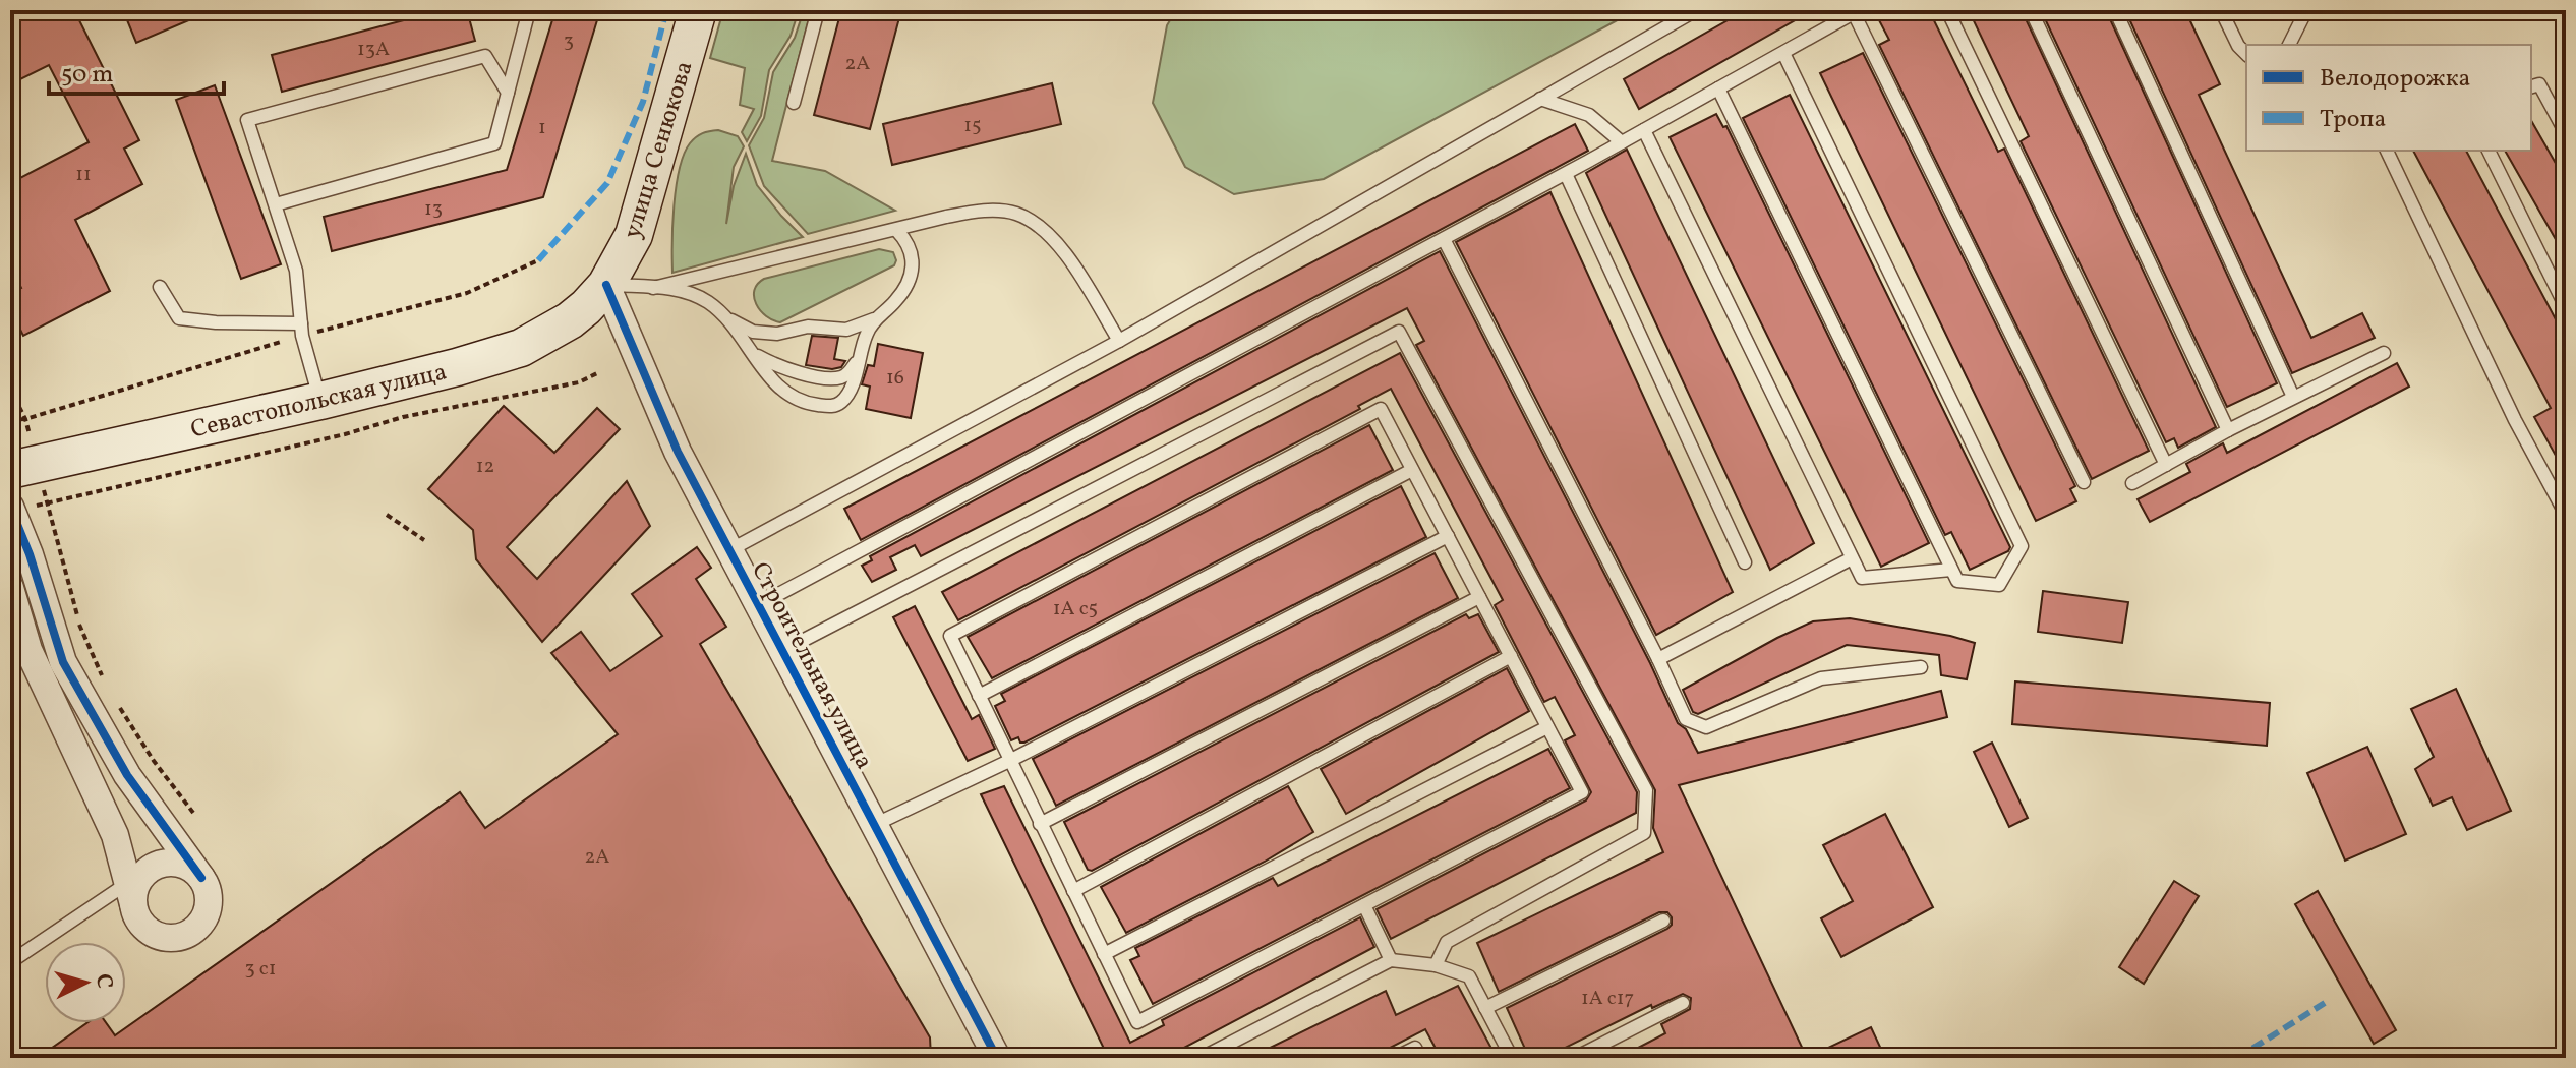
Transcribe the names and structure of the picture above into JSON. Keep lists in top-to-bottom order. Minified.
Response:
{"streets":{"main road":["улица Сенюкова","Севастопольская улица"],"street":["Строительная улица"]},"crossings":[["улица Сенюкова","Севастопольская улица"],["улица Сенюкова","Строительная улица"],["Севастопольская улица","Строительная улица"]],"house_numbers":["3","13А","2А","15","1","11","13","16","12","1А с5","2А","3 с1","1А с17"],"legend":["Велодорожка","Тропа"],"scale_bar":"50 m","north":"right"}
